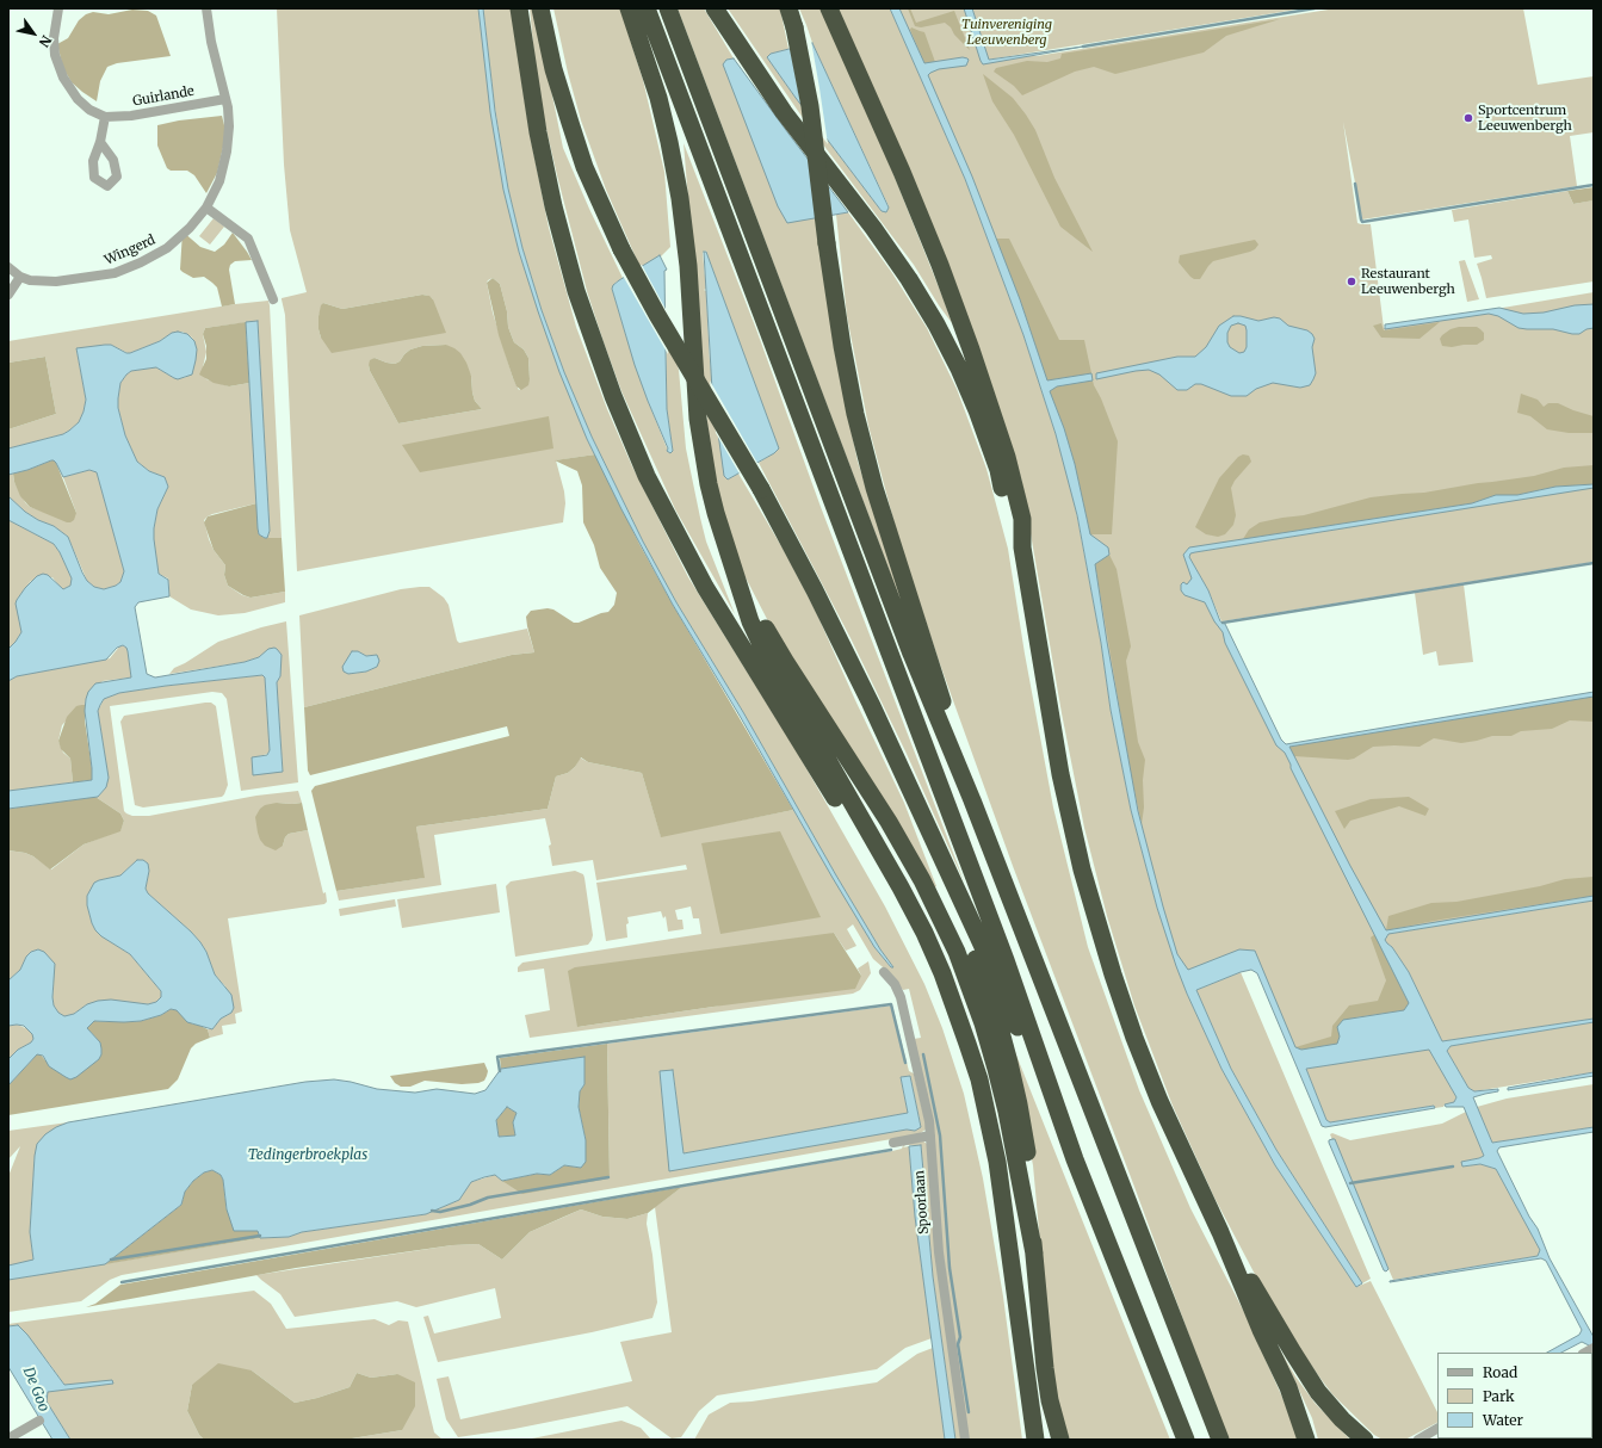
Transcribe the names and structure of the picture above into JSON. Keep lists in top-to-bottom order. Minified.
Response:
{"streets":{"street":["Guirlande","Wingerd","Spoorlaan"]},"crossings":[["Guirlande","Wingerd"]],"water":["Tedingerbroekplas","De Goo"],"parks":["Tuinvereniging Leeuwenberg"],"places":["Sportcentrum Leeuwenbergh","Restaurant Leeuwenbergh"],"legend":["Road","Park","Water"],"north":"bottom right"}
